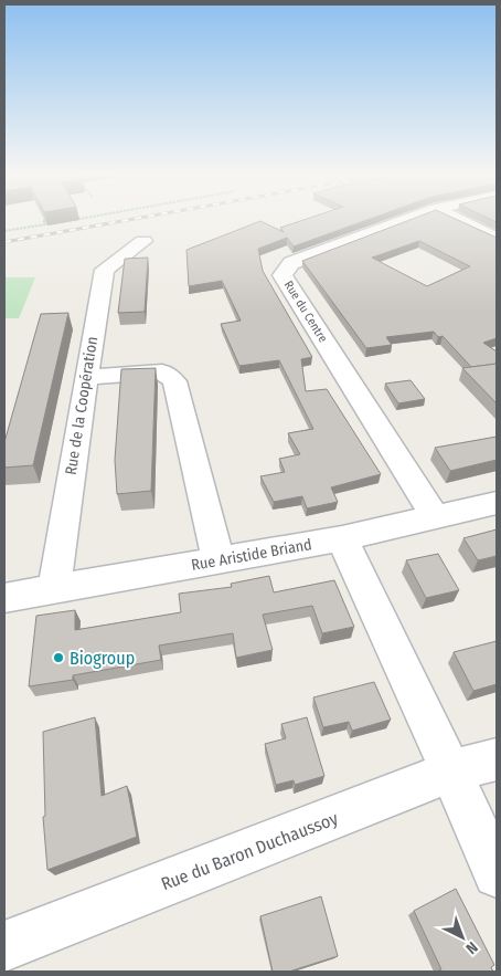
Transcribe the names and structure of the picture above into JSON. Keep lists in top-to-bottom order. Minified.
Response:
{"streets":{"street":["Rue du Centre","Rue de la Coopération","Rue Aristide Briand","Rue du Baron Duchaussoy"]},"crossings":[["Rue du Centre","Rue Aristide Briand"],["Rue de la Coopération","Rue Aristide Briand"]],"places":["Biogroup"],"north":"bottom right"}
